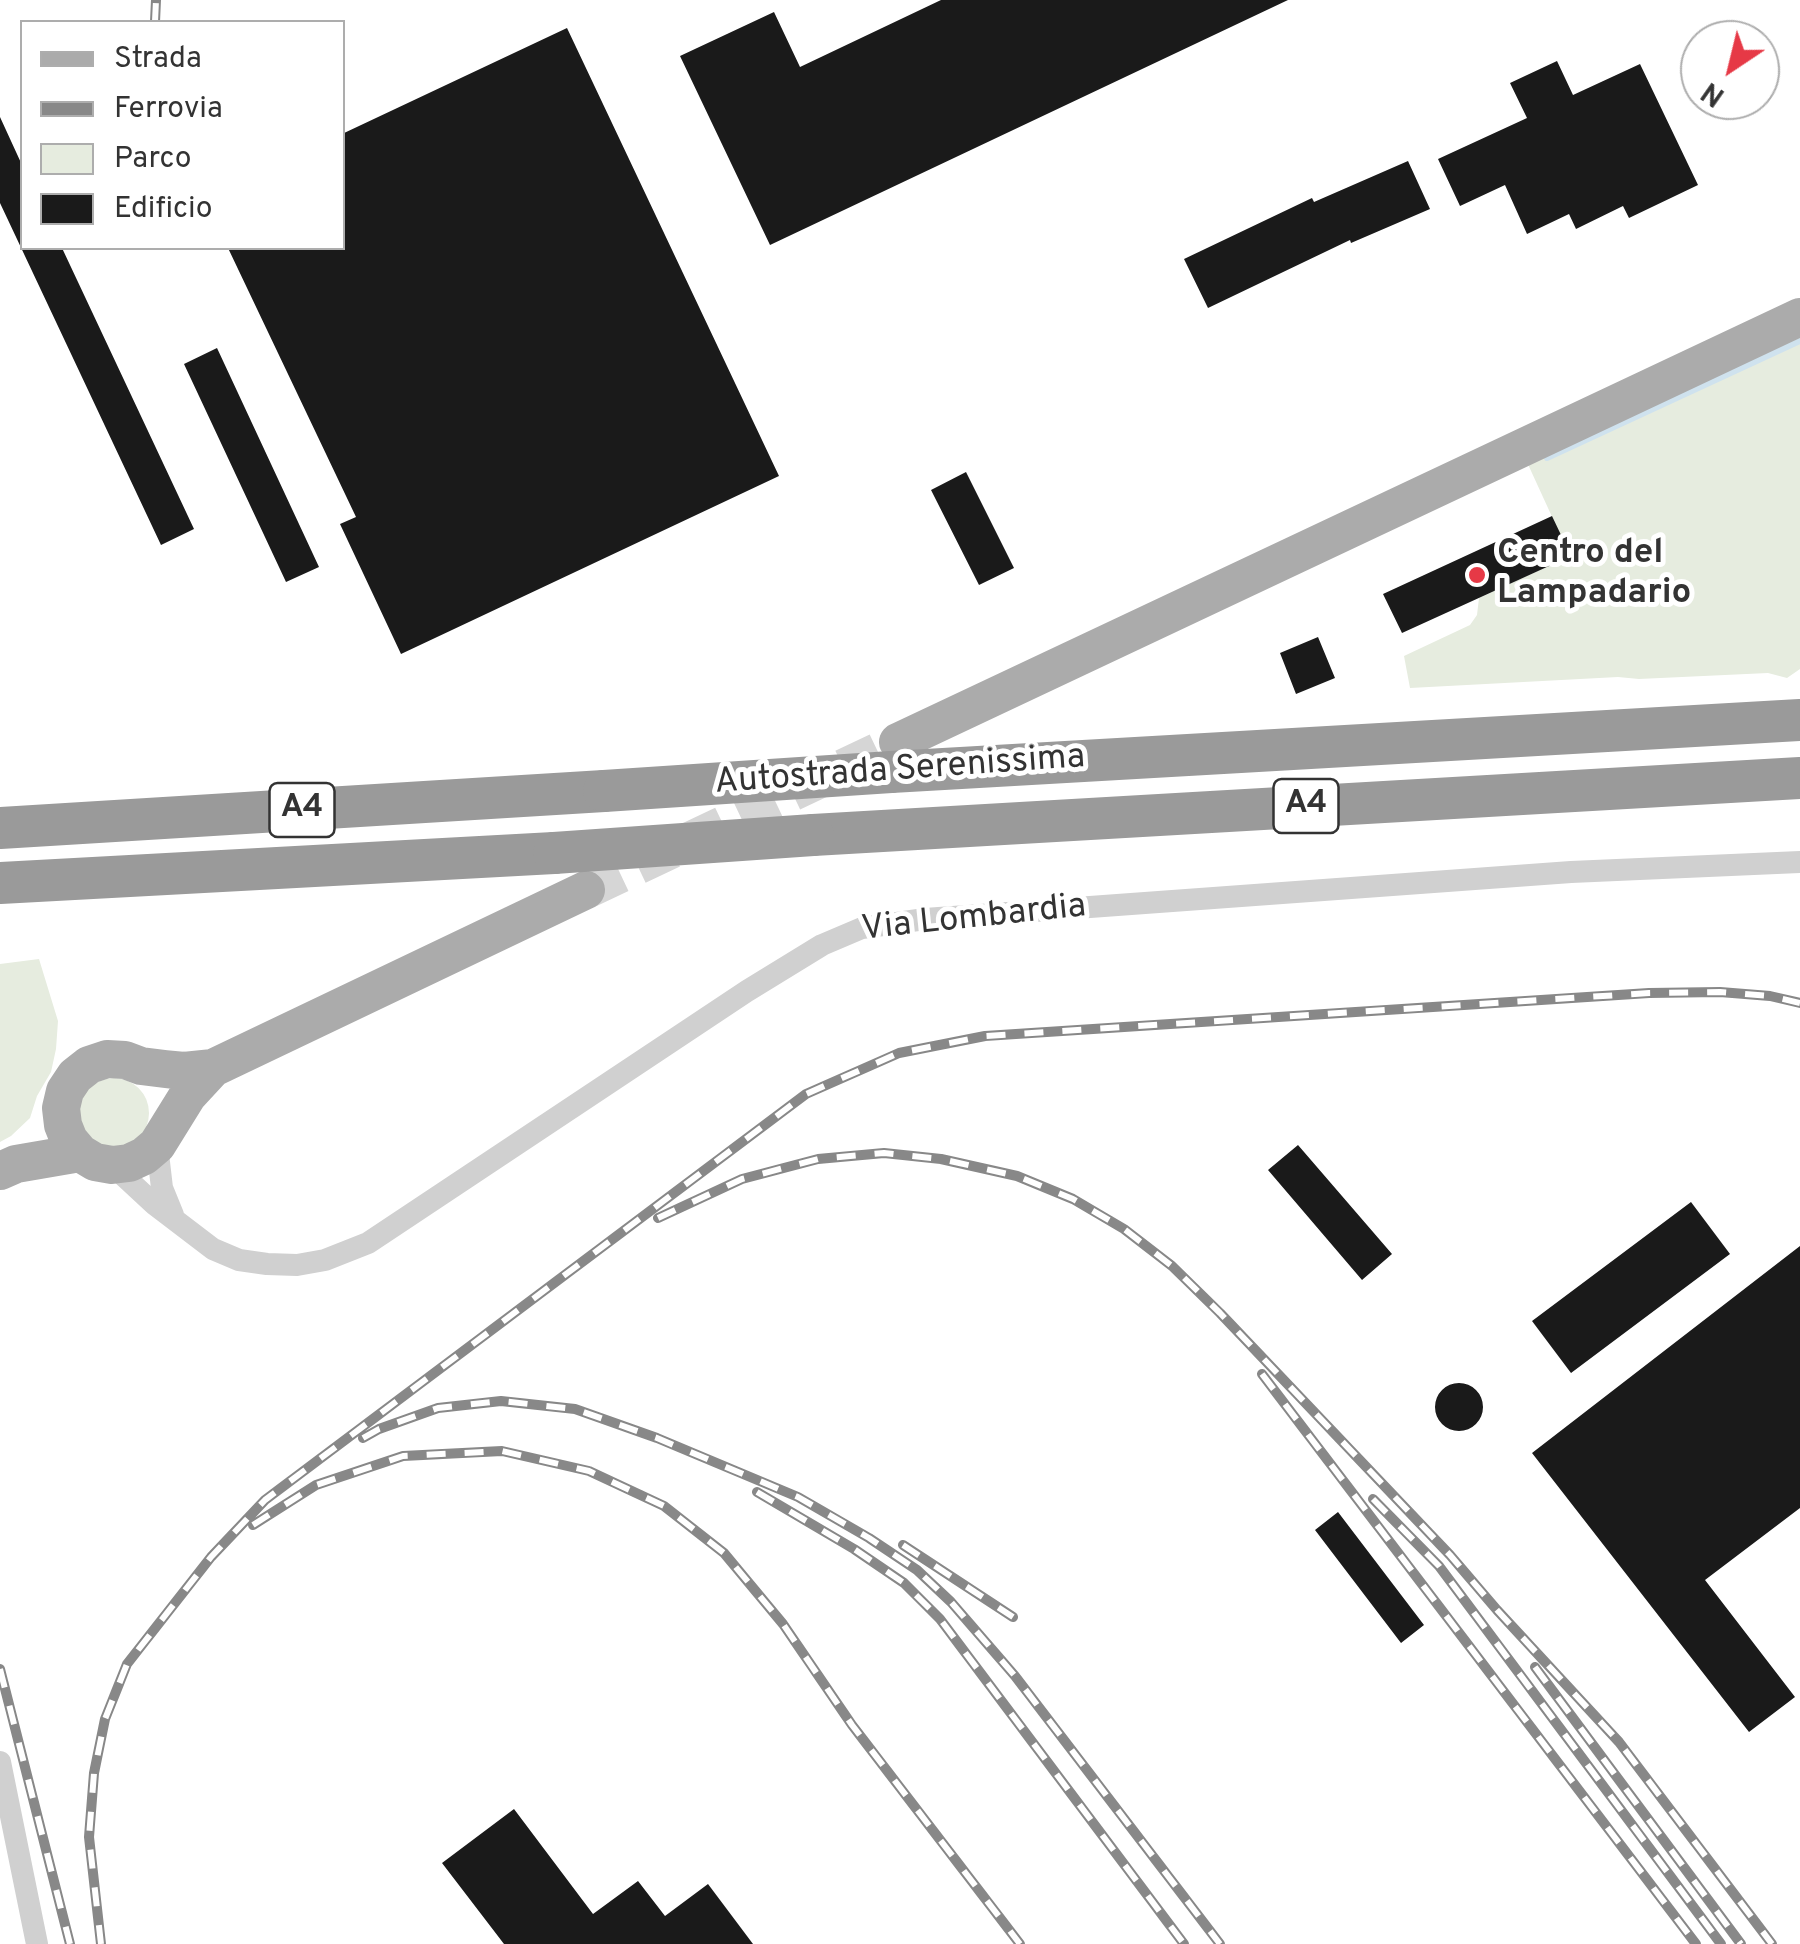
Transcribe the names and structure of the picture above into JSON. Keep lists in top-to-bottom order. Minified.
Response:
{"streets":{"highway":["Autostrada Serenissima","A4"],"street":["Via Lombardia"]},"places":["Centro del Lampadario"],"legend":["Strada","Ferrovia","Parco","Edificio"],"north":"bottom left"}
